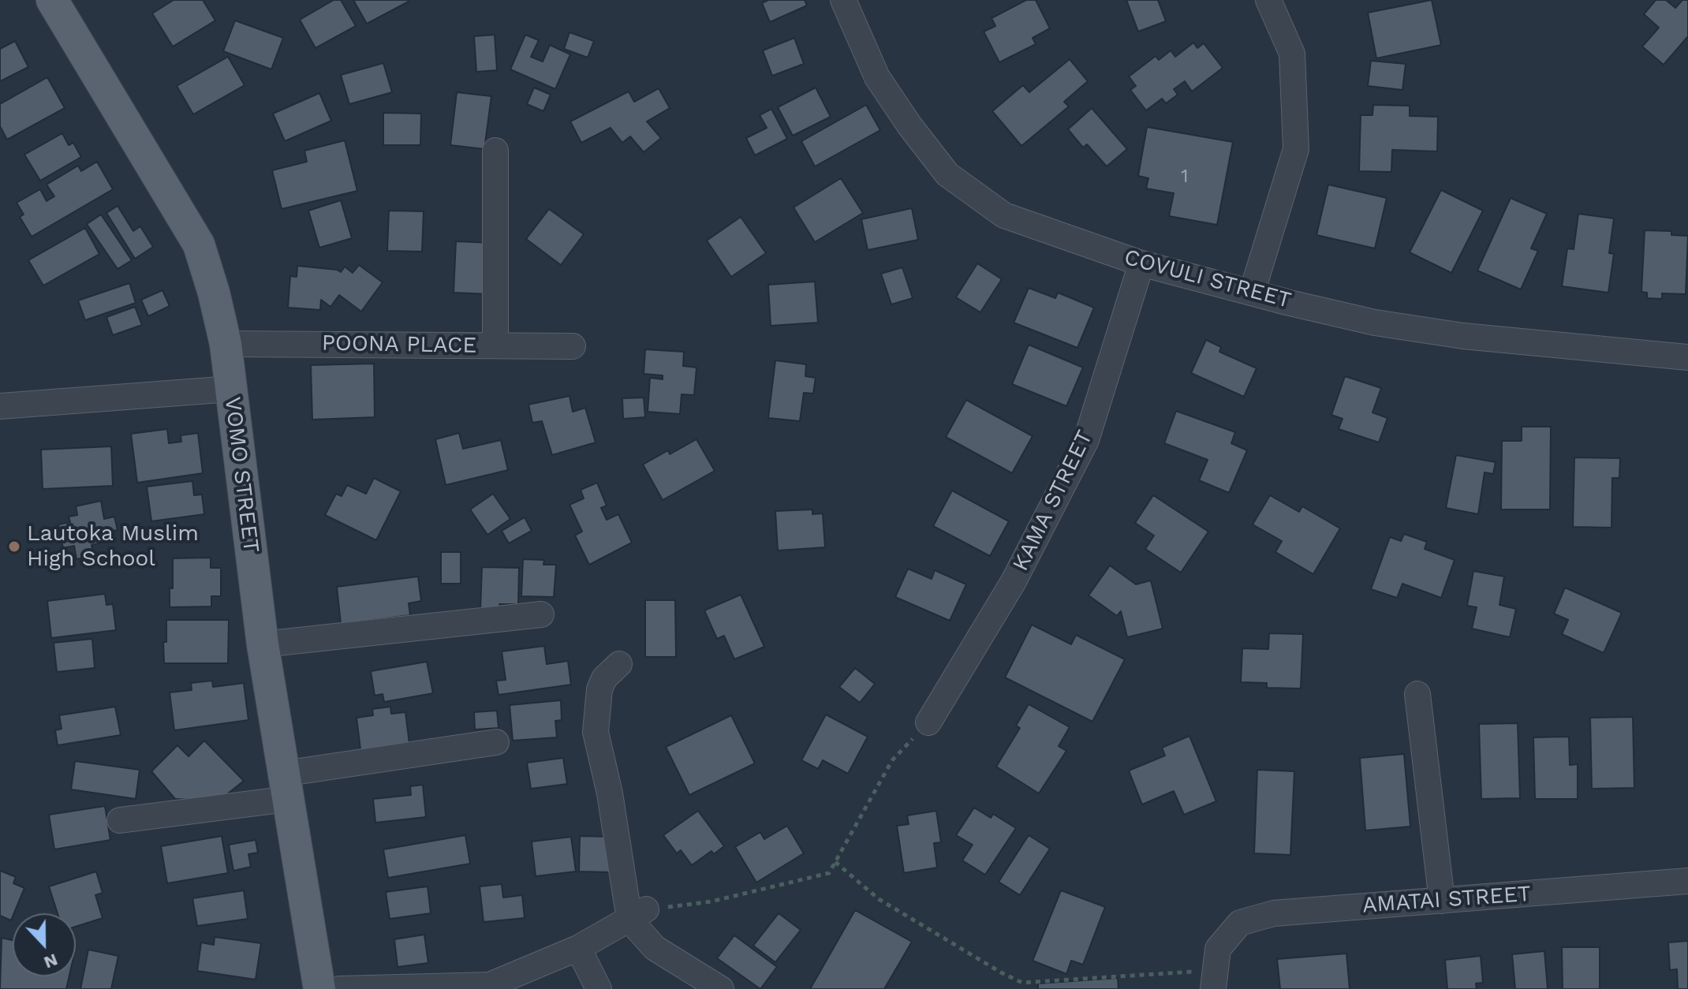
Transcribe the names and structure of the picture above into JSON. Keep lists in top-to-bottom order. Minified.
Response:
{"streets":{"main road":["VOMO STREET"],"street":["COVULI STREET","POONA PLACE","KAMA STREET","AMATAI STREET"]},"crossings":[["COVULI STREET","KAMA STREET"],["POONA PLACE","VOMO STREET"]],"places":["Lautoka Muslim High School"],"house_numbers":["1"],"north":"bottom"}
